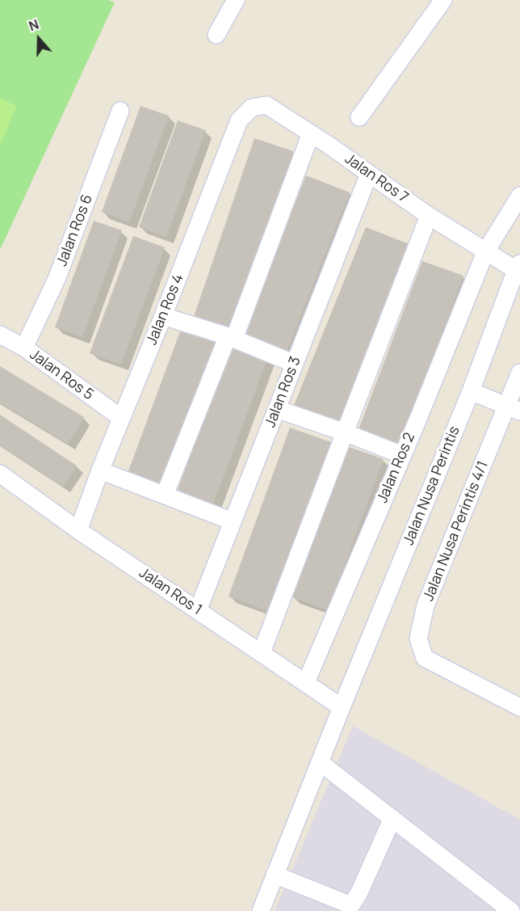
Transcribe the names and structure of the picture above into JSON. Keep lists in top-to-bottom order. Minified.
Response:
{"streets":{"street":["Jalan Ros 7","Jalan Ros 6","Jalan Ros 4","Jalan Ros 5","Jalan Ros 3","Jalan Ros 2","Jalan Nusa Perintis","Jalan Nusa Perintis 4/1","Jalan Ros 1"]},"crossings":[["Jalan Ros 7","Jalan Ros 4"],["Jalan Ros 7","Jalan Ros 3"],["Jalan Ros 7","Jalan Ros 2"],["Jalan Ros 7","Jalan Nusa Perintis"],["Jalan Ros 6","Jalan Ros 5"],["Jalan Ros 4","Jalan Ros 5"],["Jalan Ros 4","Jalan Ros 1"],["Jalan Ros 3","Jalan Ros 1"],["Jalan Ros 2","Jalan Ros 1"],["Jalan Nusa Perintis","Jalan Ros 1"]],"north":"top"}
